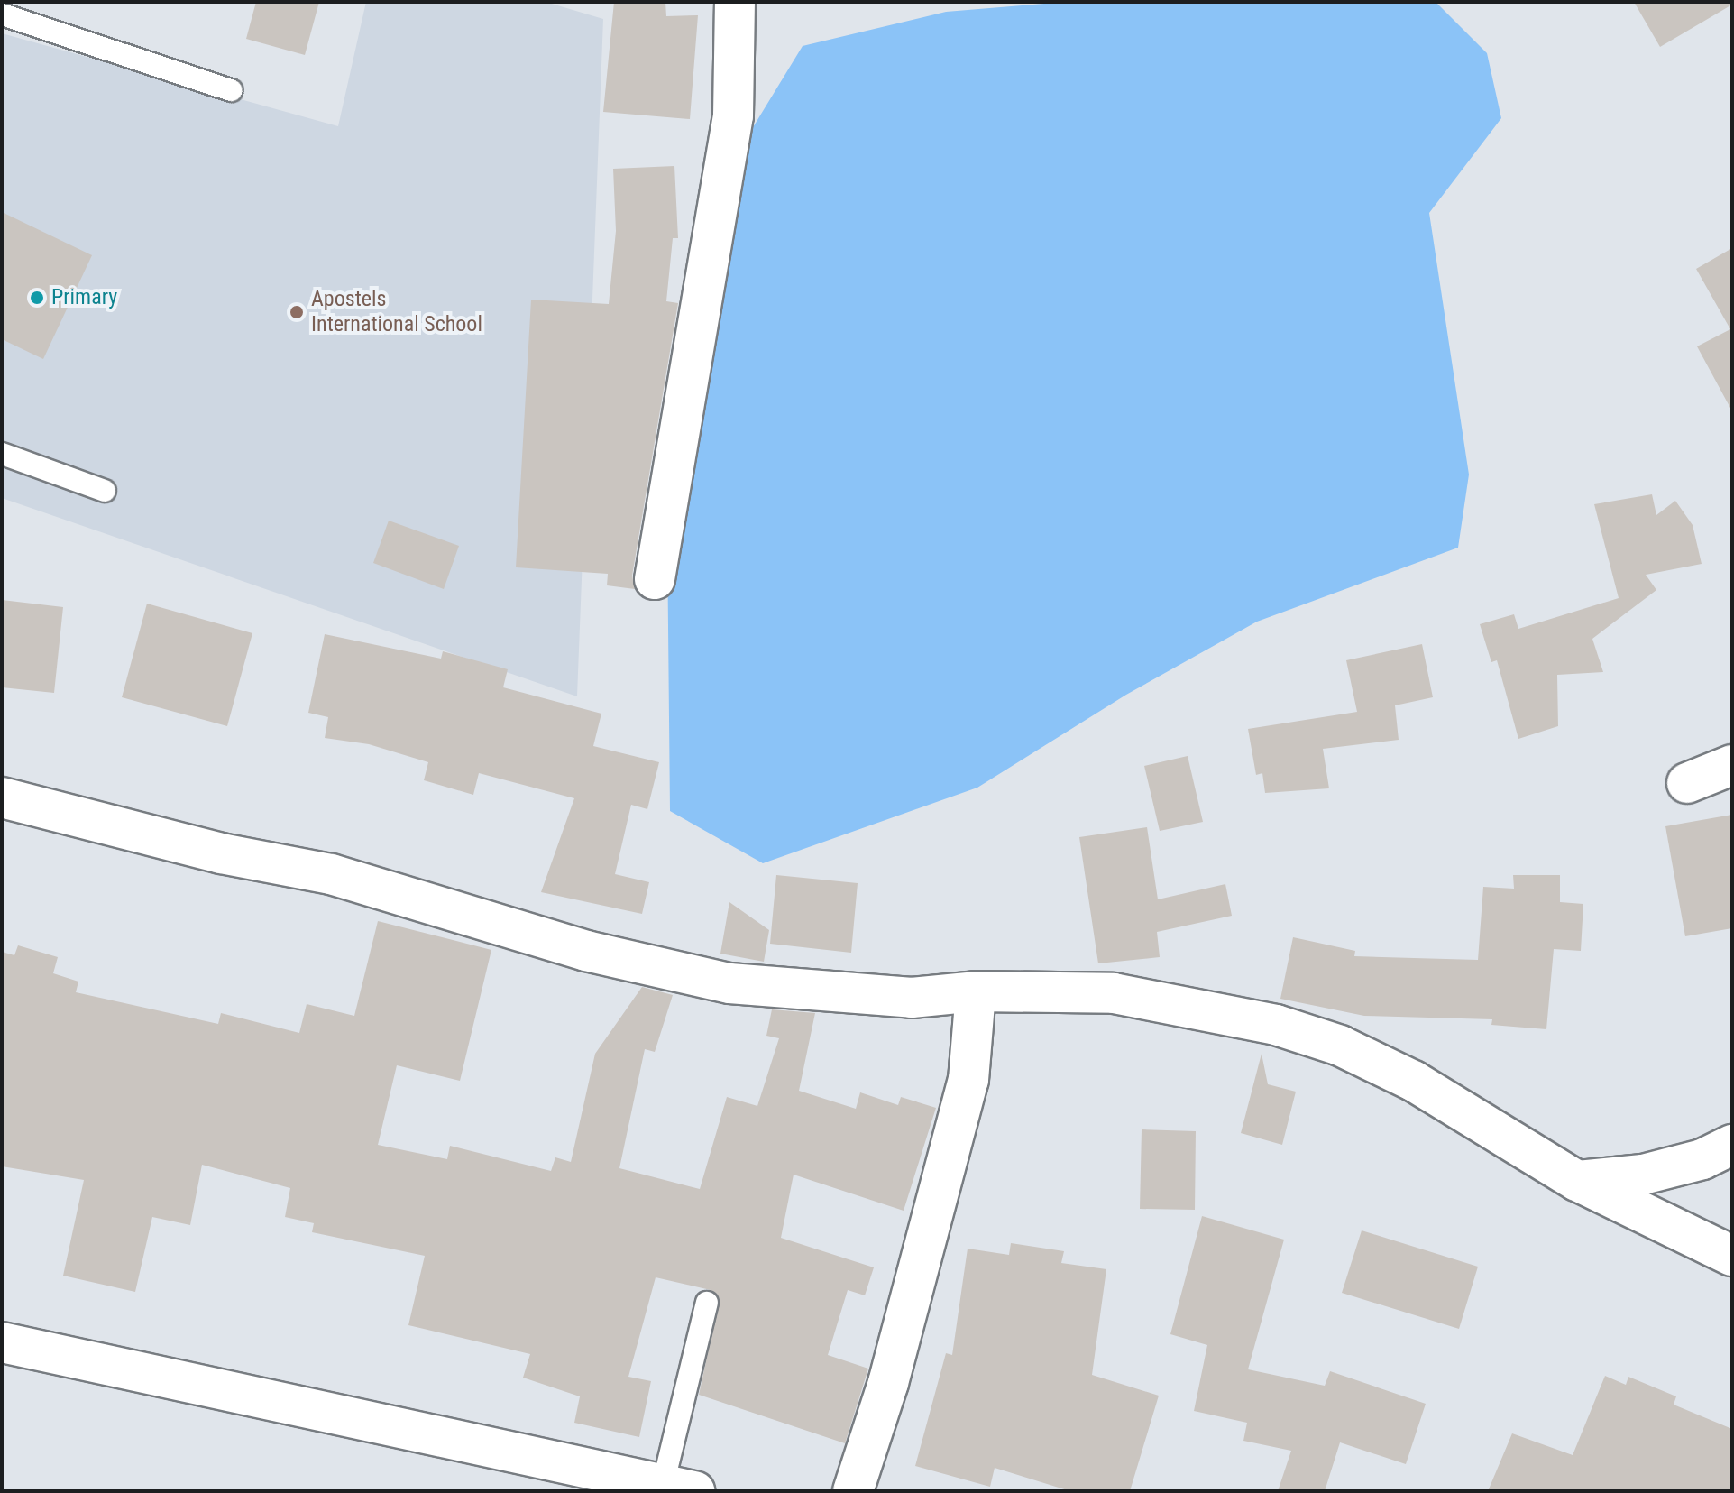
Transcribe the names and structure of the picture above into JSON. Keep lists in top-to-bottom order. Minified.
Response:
{"places":["Primary","Apostels International School"]}
